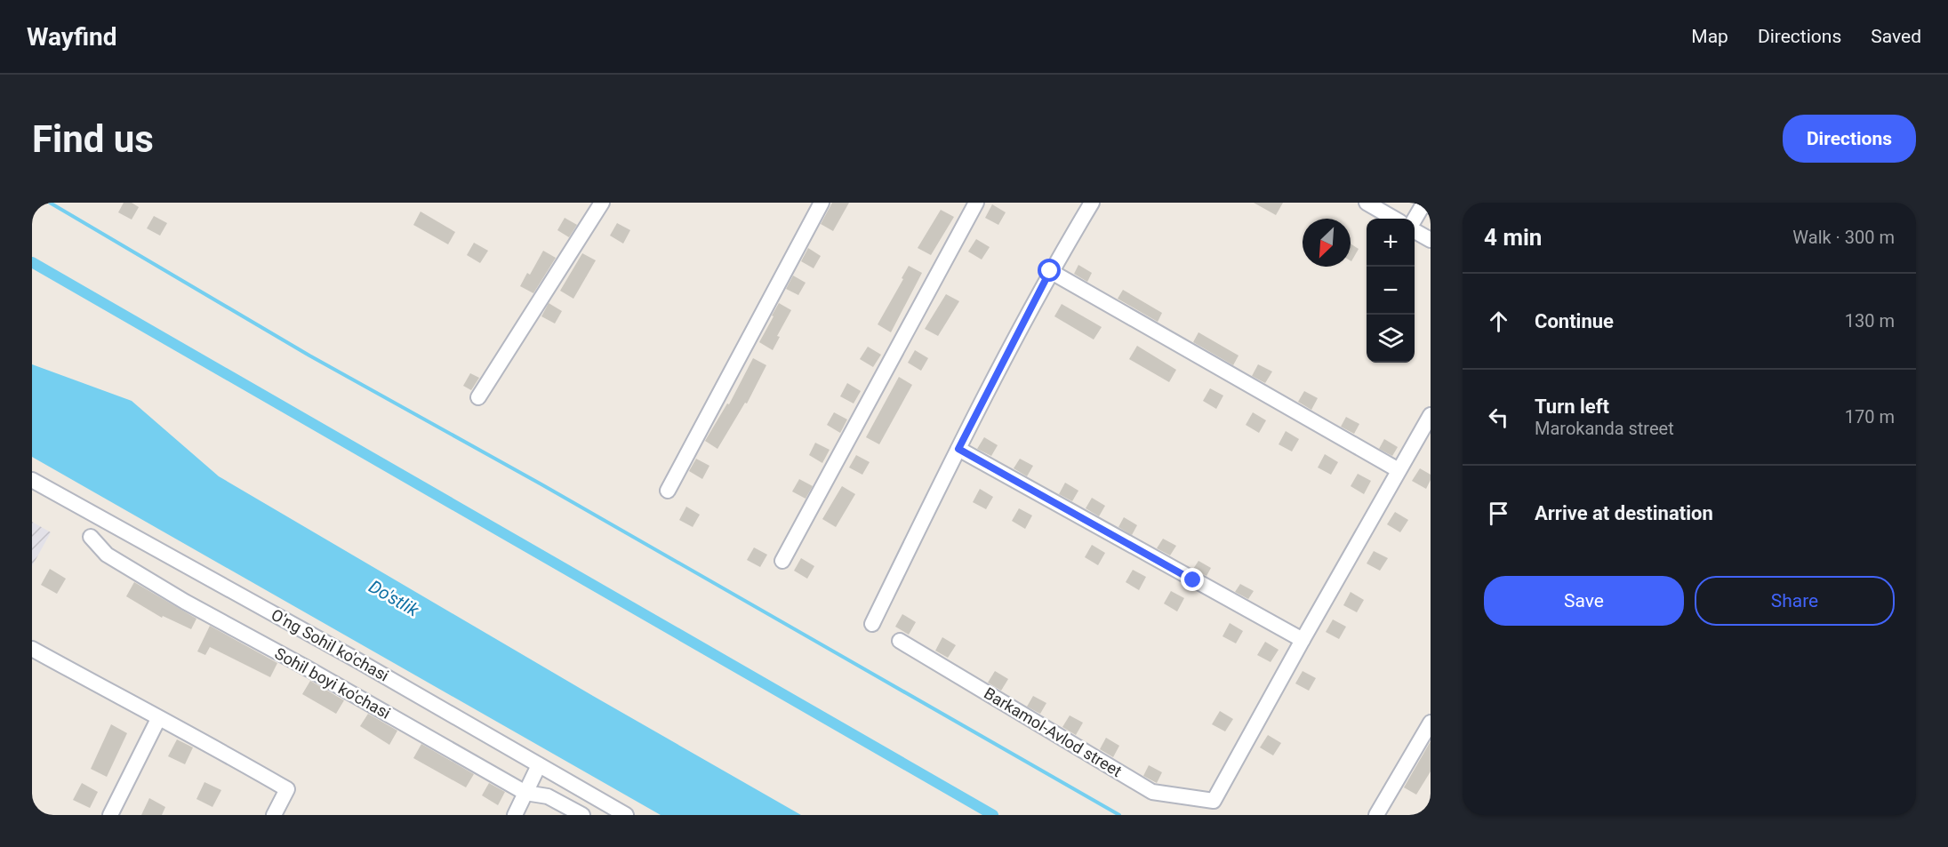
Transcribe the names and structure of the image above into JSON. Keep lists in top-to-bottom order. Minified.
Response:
{"streets":{"street":["O'ng Sohil ko'chasi","Sohil boyi ko'chasi","Barkamol-Avlod street"]},"water":["Do'stlik"],"north":"bottom left","page":{"header":"Wayfind","nav":["Map","Directions","Saved"],"buttons":["Directions",["Save","Share"]],"title":"Find us","heading":["4 min","Walk · 300 m"],"map_buttons":["+","−"],"list":[["Continue","130 m"],["Turn left","Marokanda street","170 m"],"Arrive at destination"]}}
